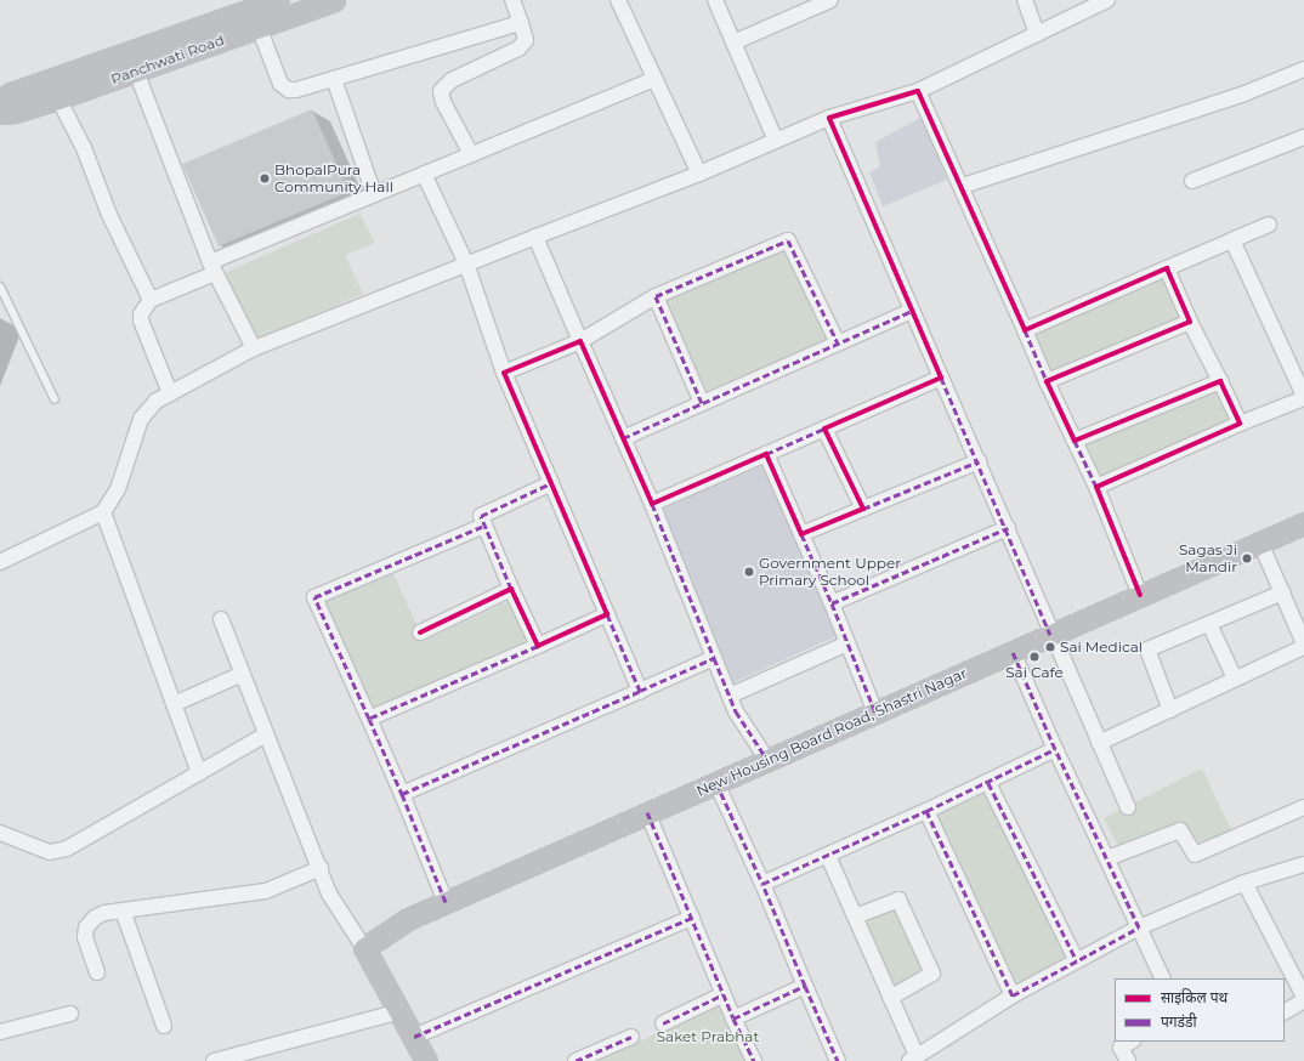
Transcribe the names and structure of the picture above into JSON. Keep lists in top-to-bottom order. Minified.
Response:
{"streets":{"street":["Panchwati Road","New Housing Board Road, Shastri Nagar"]},"parks":["Saket Prabhat"],"places":["BhopalPura Community Hall","Sagas Ji Mandir","Government Upper Primary School","Sai Medical","Sai Cafe"],"legend":["साइकिल पथ","पगडंडी"]}
